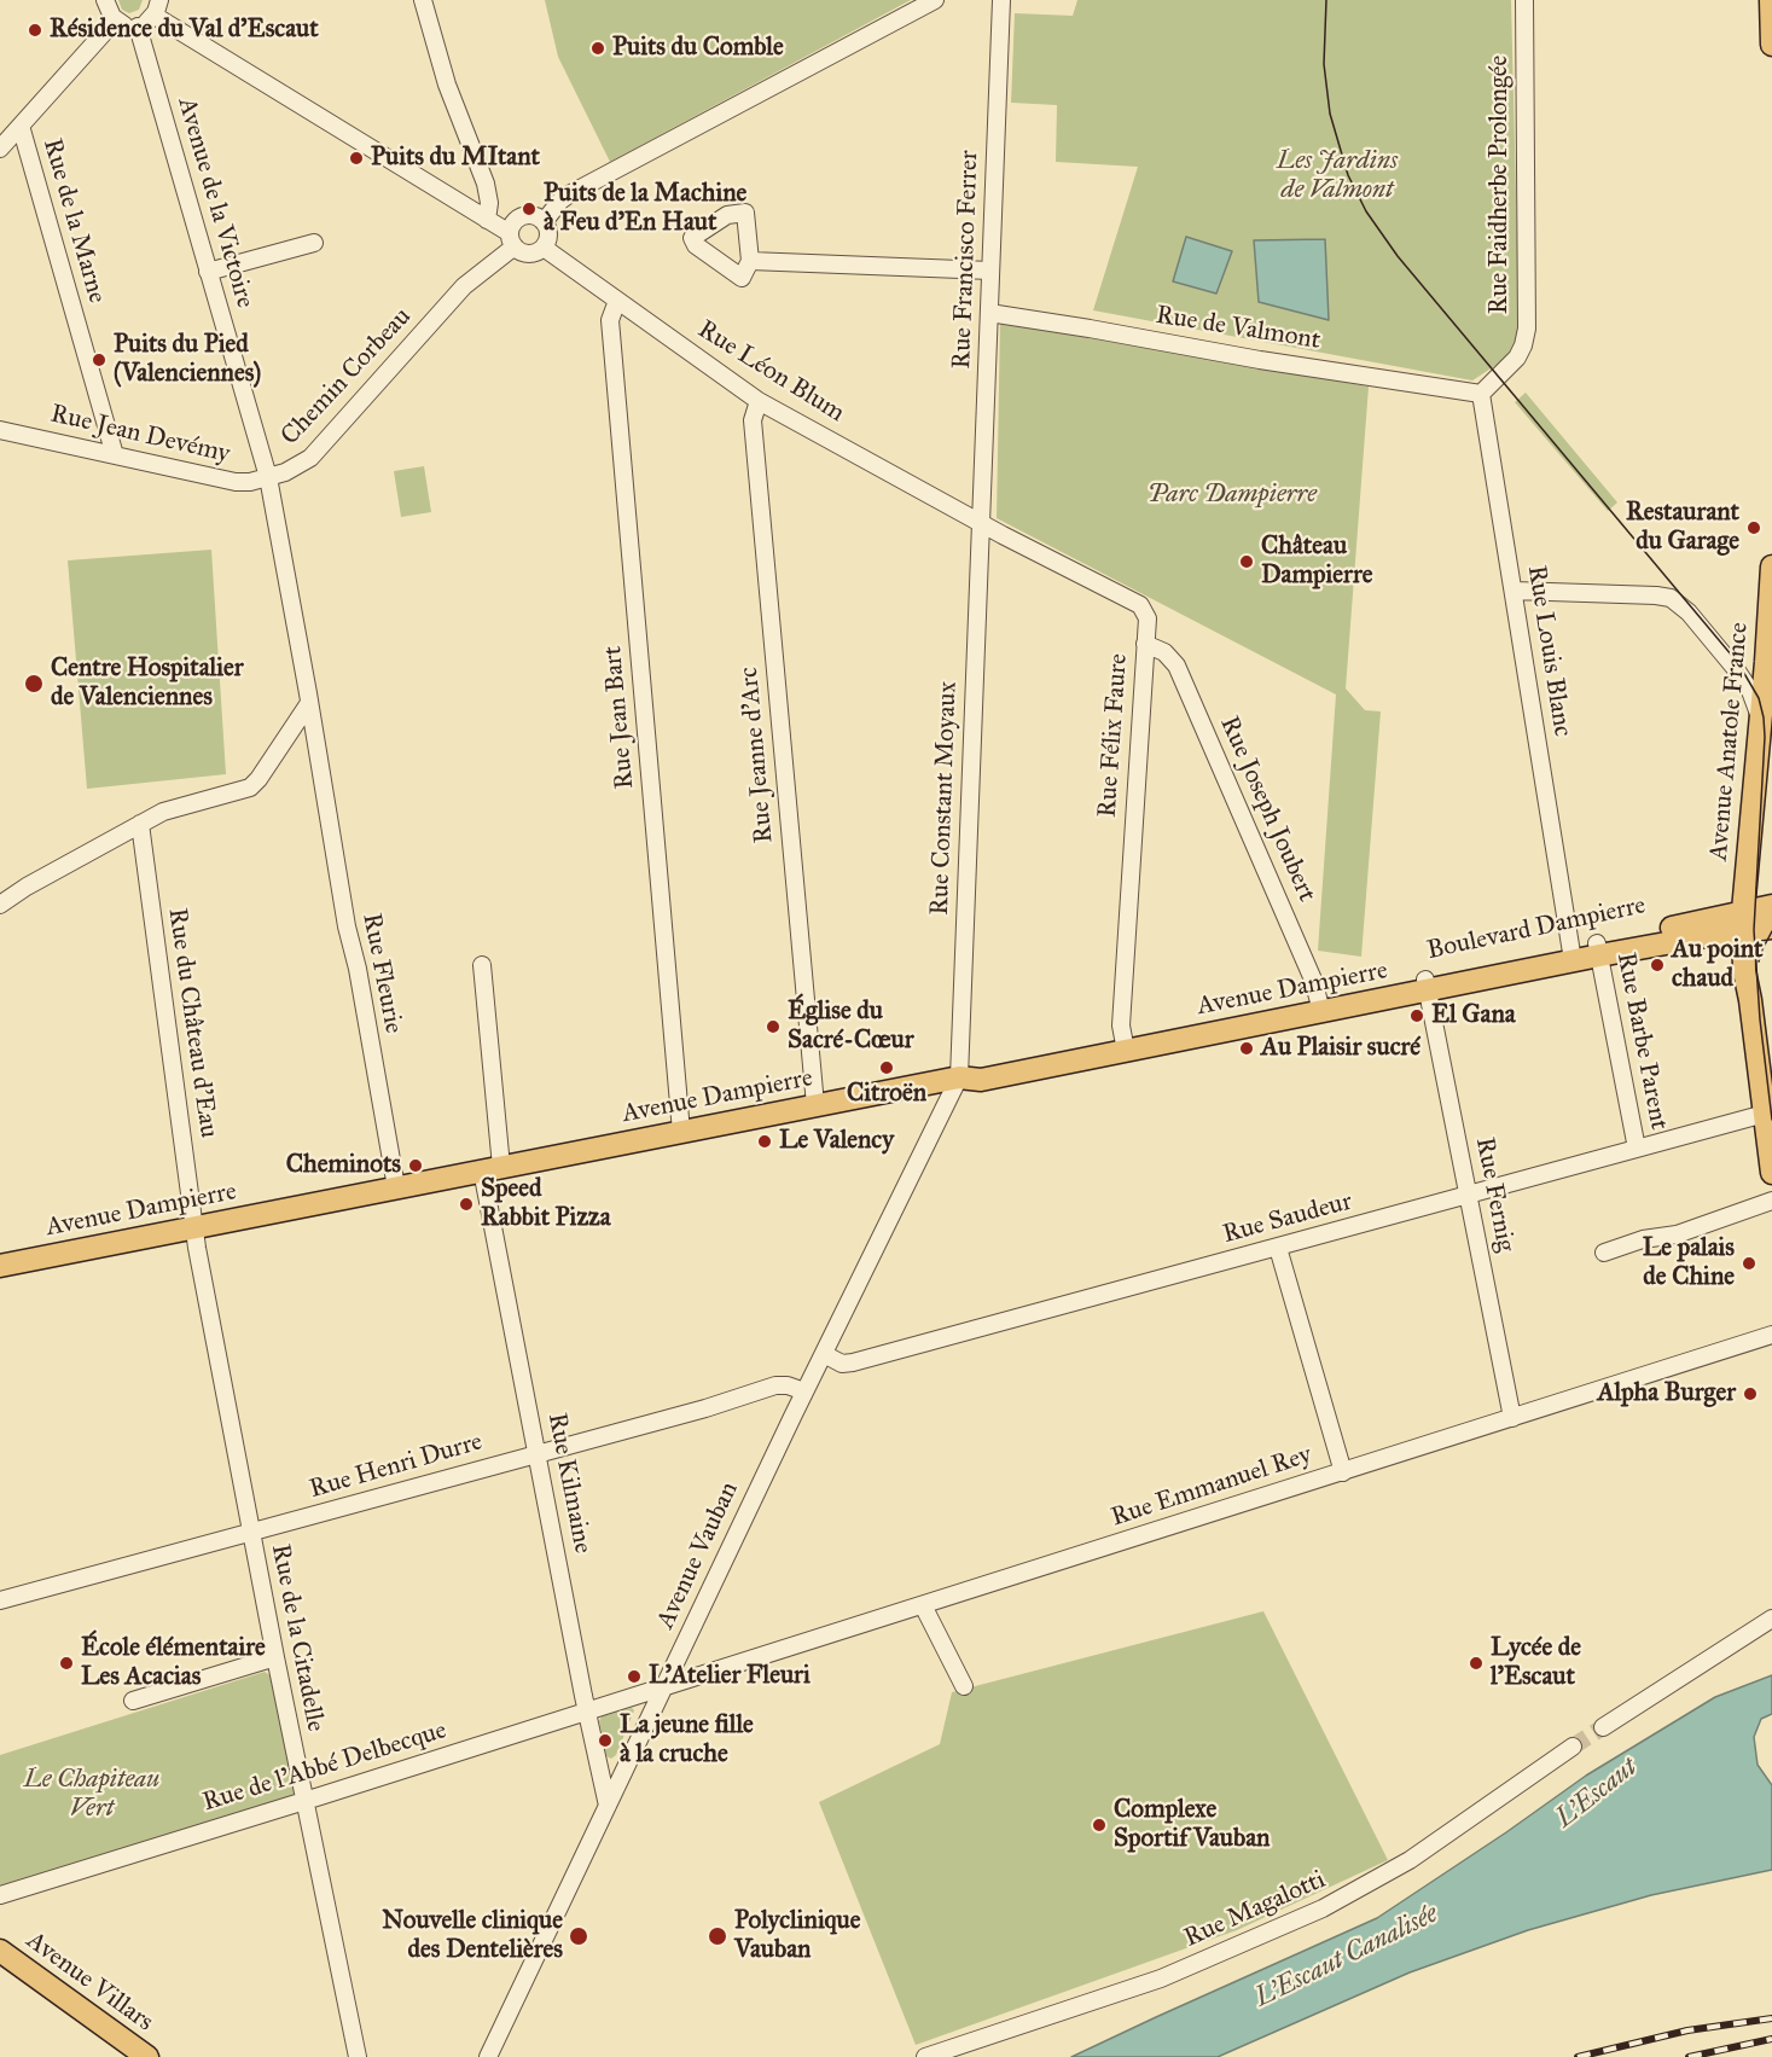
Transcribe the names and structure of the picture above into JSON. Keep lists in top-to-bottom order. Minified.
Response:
{"streets":{"main road":["Avenue Anatole France","Boulevard Dampierre","Avenue Dampierre","Avenue Villars"],"street":["Rue Faidherbe Prolongée","Avenue de la Victoire","Rue de la Marne","Rue Francisco Ferrer","Rue de Valmont","Rue Léon Blum","Chemin Corbeau","Rue Jean Devémy","Rue Louis Blanc","Rue Jean Bart","Rue Félix Faure","Rue Jeanne d'Arc","Rue Constant Moyaux","Rue Joseph Joubert","Rue Fleurie","Rue du Château d'Eau","Rue Barbe Parent","Rue Fernig","Rue Saudeur","Rue Henri Durre","Rue Kilmaine","Rue Emmanuel Rey","Avenue Vauban","Rue de la Citadelle","Rue de l'Abbé Delbecque","Rue Magalotti"]},"crossings":[["Rue Faidherbe Prolongée","Rue de Valmont"],["Rue Faidherbe Prolongée","Rue Louis Blanc"],["Avenue de la Victoire","Chemin Corbeau"],["Avenue de la Victoire","Rue Jean Devémy"],["Rue de la Marne","Rue Jean Devémy"],["Rue Francisco Ferrer","Rue de Valmont"],["Rue Francisco Ferrer","Rue Léon Blum"],["Rue Francisco Ferrer","Rue Félix Faure"],["Rue Francisco Ferrer","Rue Constant Moyaux"],["Rue de Valmont","Rue Louis Blanc"],["Rue Léon Blum","Chemin Corbeau"],["Rue Léon Blum","Rue Jean Bart"],["Rue Léon Blum","Rue Félix Faure"],["Rue Léon Blum","Rue Jeanne d'Arc"],["Rue Léon Blum","Rue Constant Moyaux"],["Chemin Corbeau","Rue Jean Devémy"],["Rue Louis Blanc","Boulevard Dampierre"],["Rue Jean Bart","Avenue Dampierre"],["Rue Félix Faure","Rue Constant Moyaux"],["Rue Félix Faure","Rue Joseph Joubert"],["Rue Félix Faure","Boulevard Dampierre"],["Avenue Anatole France","Rue Saudeur"],["Rue Jeanne d'Arc","Avenue Dampierre"],["Rue Constant Moyaux","Boulevard Dampierre"],["Rue Constant Moyaux","Avenue Dampierre"],["Rue Constant Moyaux","Avenue Vauban"],["Rue Joseph Joubert","Boulevard Dampierre"],["Boulevard Dampierre","Avenue Dampierre"],["Boulevard Dampierre","Rue Barbe Parent"],["Boulevard Dampierre","Rue Fernig"],["Boulevard Dampierre","Avenue Vauban"],["Rue Fleurie","Avenue Dampierre"],["Avenue Dampierre","Rue du Château d'Eau"],["Avenue Dampierre","Rue Kilmaine"],["Avenue Dampierre","Avenue Vauban"],["Avenue Dampierre","Rue de la Citadelle"],["Rue du Château d'Eau","Rue de la Citadelle"],["Rue Barbe Parent","Rue Saudeur"],["Rue Fernig","Rue Saudeur"],["Rue Fernig","Rue Emmanuel Rey"],["Rue Saudeur","Avenue Vauban"],["Rue Henri Durre","Rue Kilmaine"],["Rue Henri Durre","Avenue Vauban"],["Rue Henri Durre","Rue de la Citadelle"],["Rue Kilmaine","Avenue Vauban"],["Rue Kilmaine","Rue de l'Abbé Delbecque"],["Rue Emmanuel Rey","Avenue Vauban"],["Rue Emmanuel Rey","Rue de l'Abbé Delbecque"],["Avenue Vauban","Rue de l'Abbé Delbecque"],["Rue de la Citadelle","Rue de l'Abbé Delbecque"]],"water":["L'Escaut","L'Escaut Canalisée"],"parks":["Les Jardins de Valmont","Parc Dampierre","Le Chapiteau Vert"],"places":["Résidence du Val d'Escaut","Puits du Comble","Puits du MItant","Puits de la Machine à Feu d'En Haut","Puits du Pied (Valenciennes)","Restaurant du Garage","Château Dampierre","Centre Hospitalier de Valenciennes","Au point chaud","El Gana","Église du Sacré-Cœur","Au Plaisir sucré","Citroën","Le Valency","Cheminots","Speed Rabbit Pizza","Le palais de Chine","Alpha Burger","École élémentaire Les Acacias","Lycée de l'Escaut","L'Atelier Fleuri","La jeune fille à la cruche","Complexe Sportif Vauban","Nouvelle clinique des Dentelières","Polyclinique Vauban"]}
